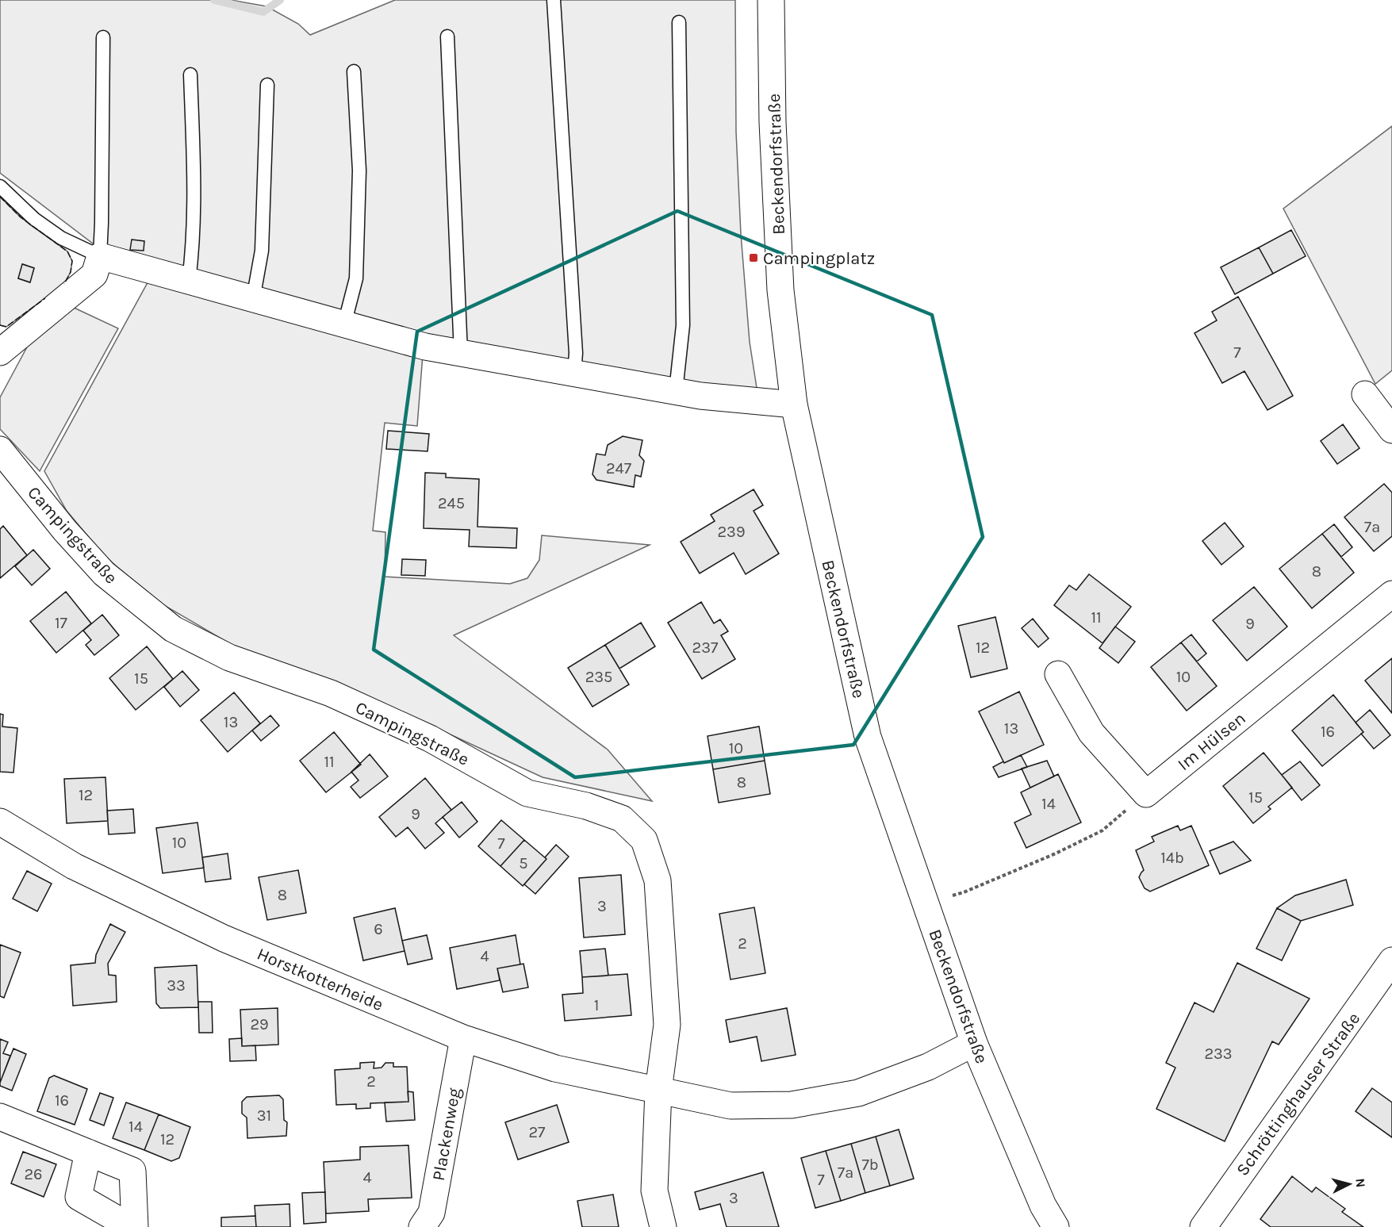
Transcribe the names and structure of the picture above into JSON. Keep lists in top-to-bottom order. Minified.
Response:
{"streets":{"street":["Beckendorfstraße","Campingstraße","Im Hülsen","Horstkotterheide","Schröttinghauser Straße","Plackenweg"]},"crossings":[["Beckendorfstraße","Horstkotterheide"],["Campingstraße","Horstkotterheide"],["Horstkotterheide","Plackenweg"]],"places":{"transit":["Campingplatz"]},"house_numbers":["7","247","245","7a","239","8","11","17","9","237","12","235","10","15","13","13","16","10","11","8","12","15","14","9","10","7","14b","5","8","3","6","2","4","33","1","29","233","2","16","31","14","27","12","7b","7a","26","4","7","3"],"north":"right"}
